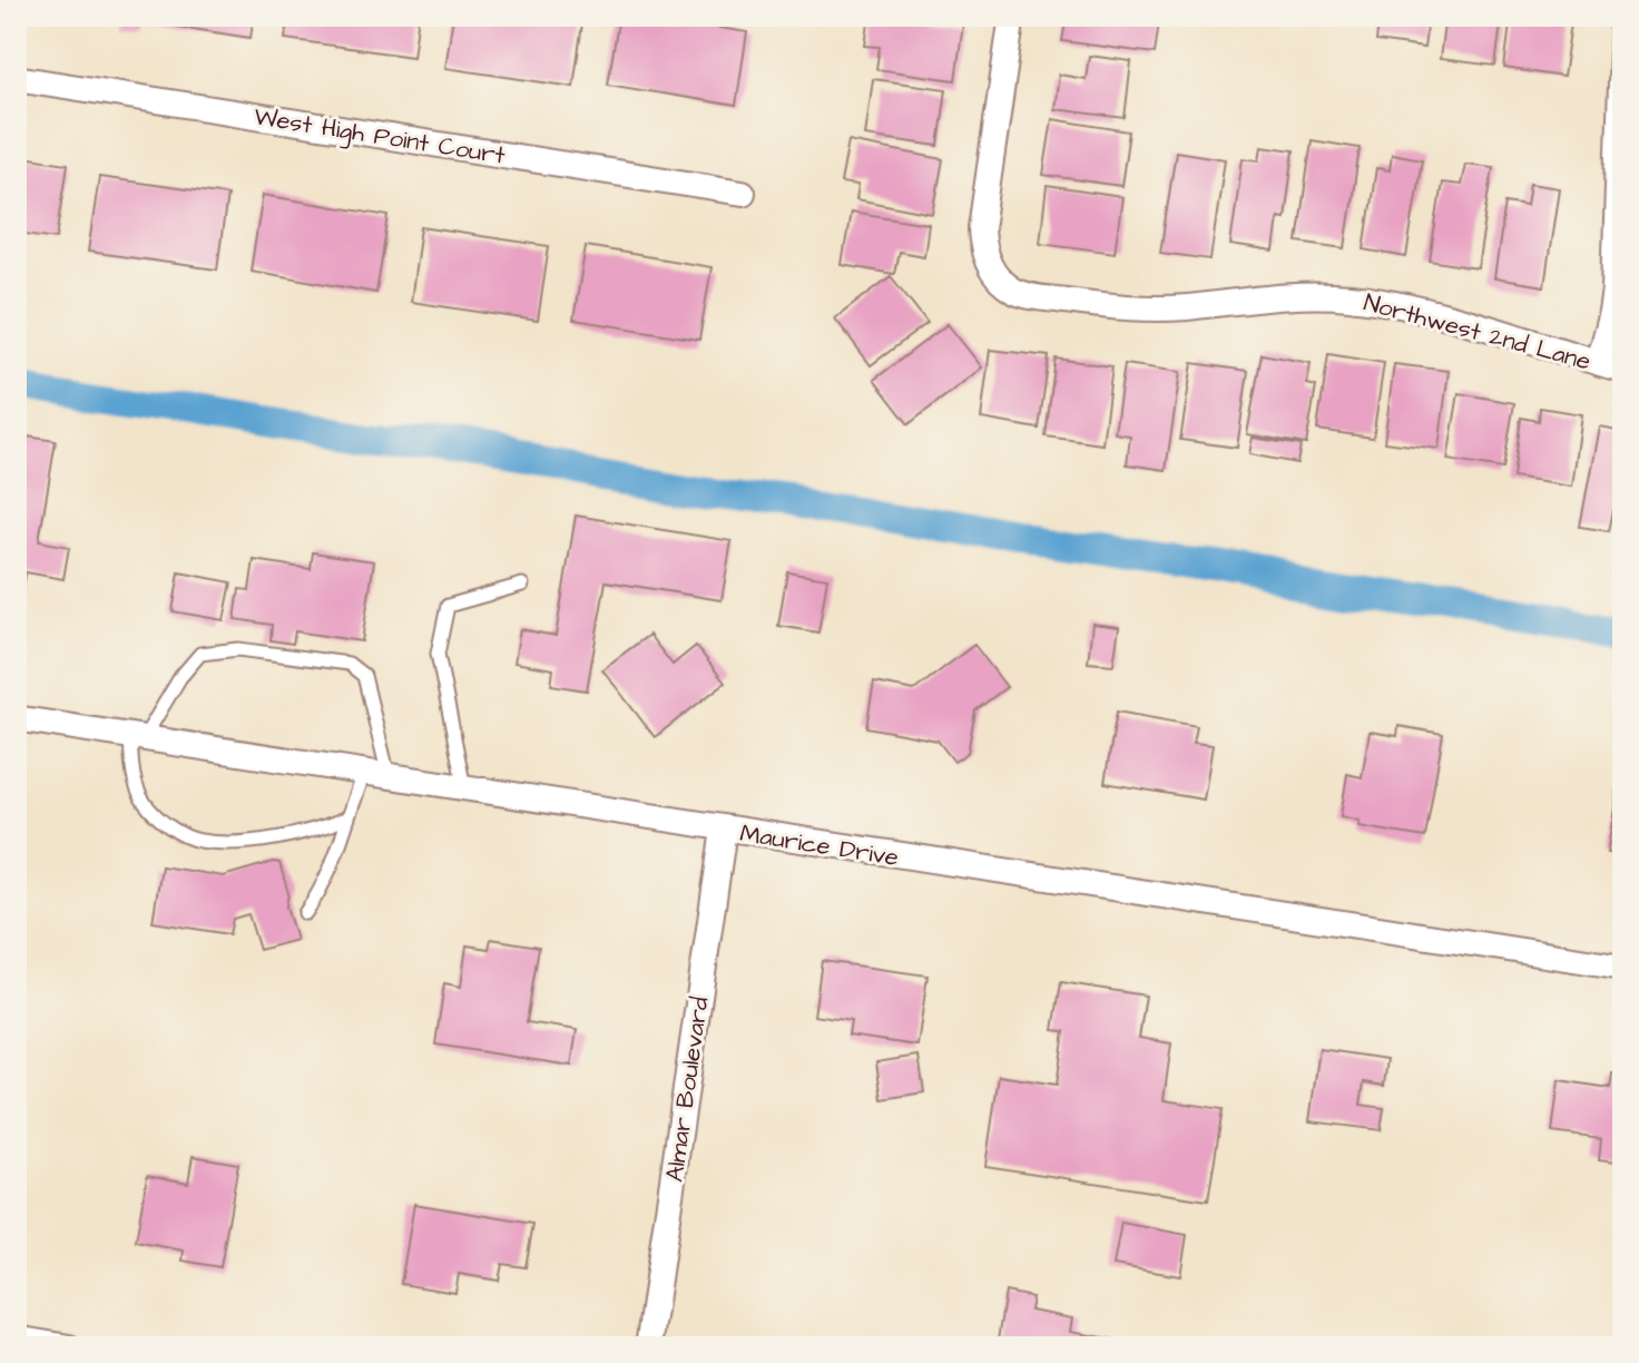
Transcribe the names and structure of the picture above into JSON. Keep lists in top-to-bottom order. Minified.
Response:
{"streets":{"street":["West High Point Court","Northwest 2nd Lane","Maurice Drive","Almar Boulevard"]},"crossings":[["Maurice Drive","Almar Boulevard"]]}
